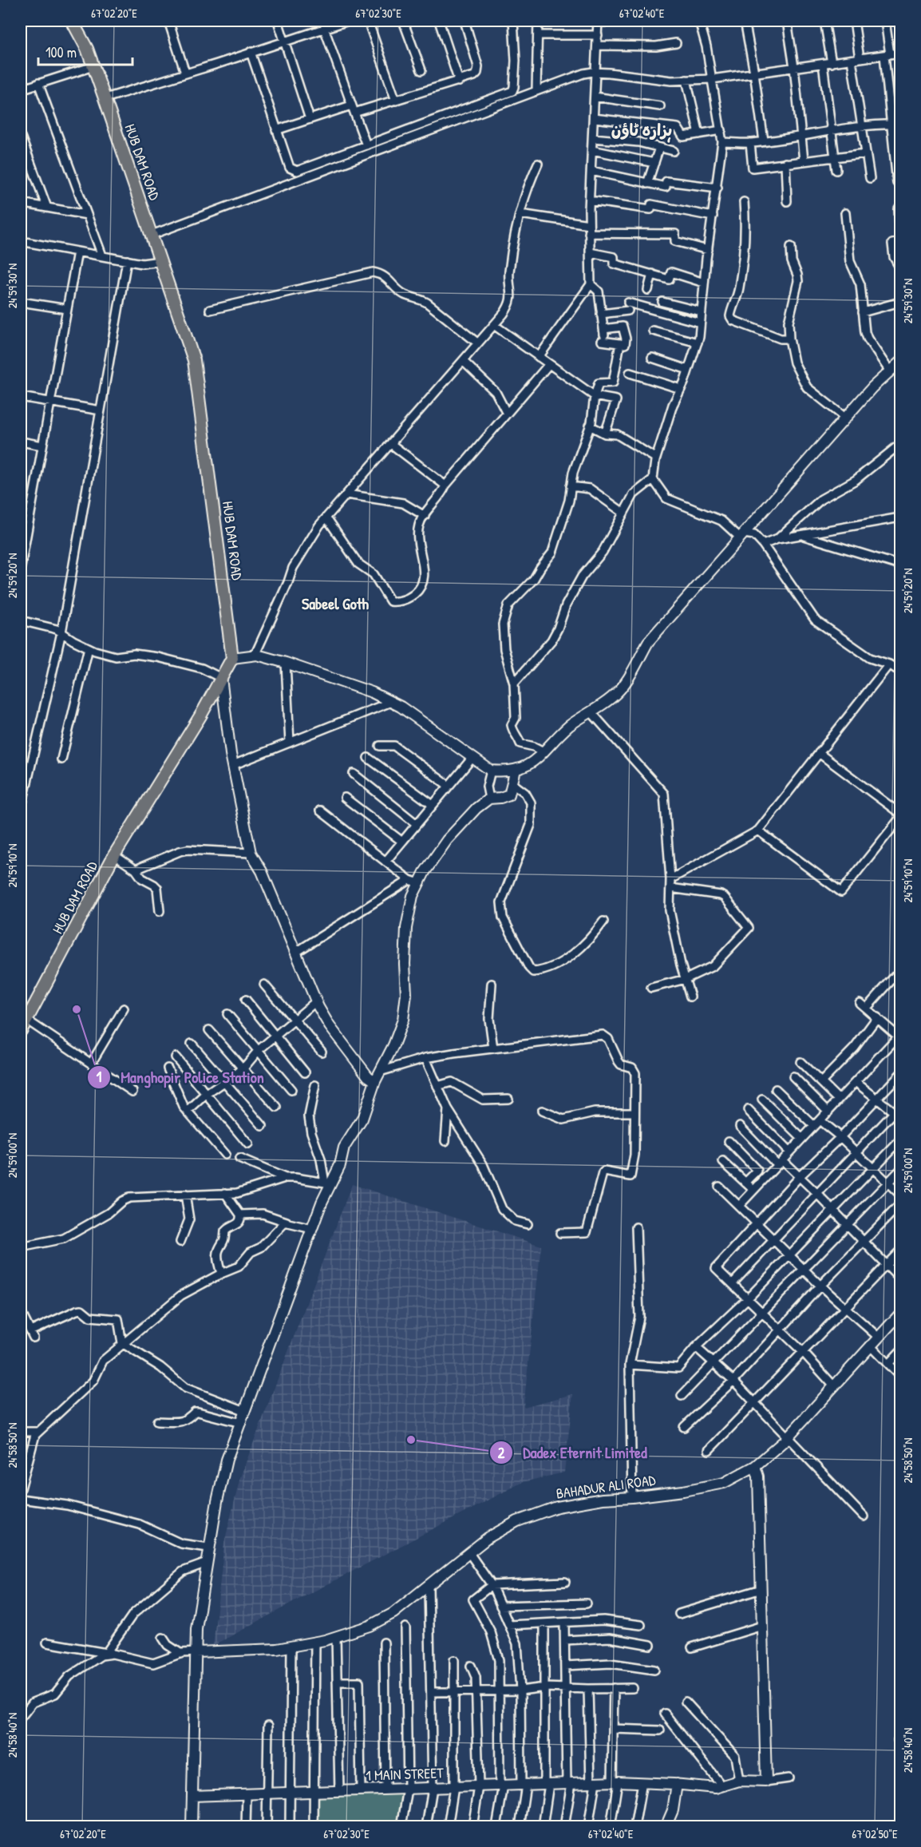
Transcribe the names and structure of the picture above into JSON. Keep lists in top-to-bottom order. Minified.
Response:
{"streets":{"main road":["HUB DAM ROAD"],"street":["BAHADUR ALI ROAD","1 MAIN STREET"]},"districts":["ہزارہ ٹاؤن","Sabeel Goth"],"places":["Manghopir Police Station","Dadex Eternit Limited"],"scale_bar":"100 m","coordinates":["67°02'20\"E","67°02'30\"E","67°02'40\"E","24°59'30\"N","24°59'20\"N","24°59'10\"N","24°59'00\"N","24°58'50\"N","24°58'40\"N","67°02'50\"E"]}
